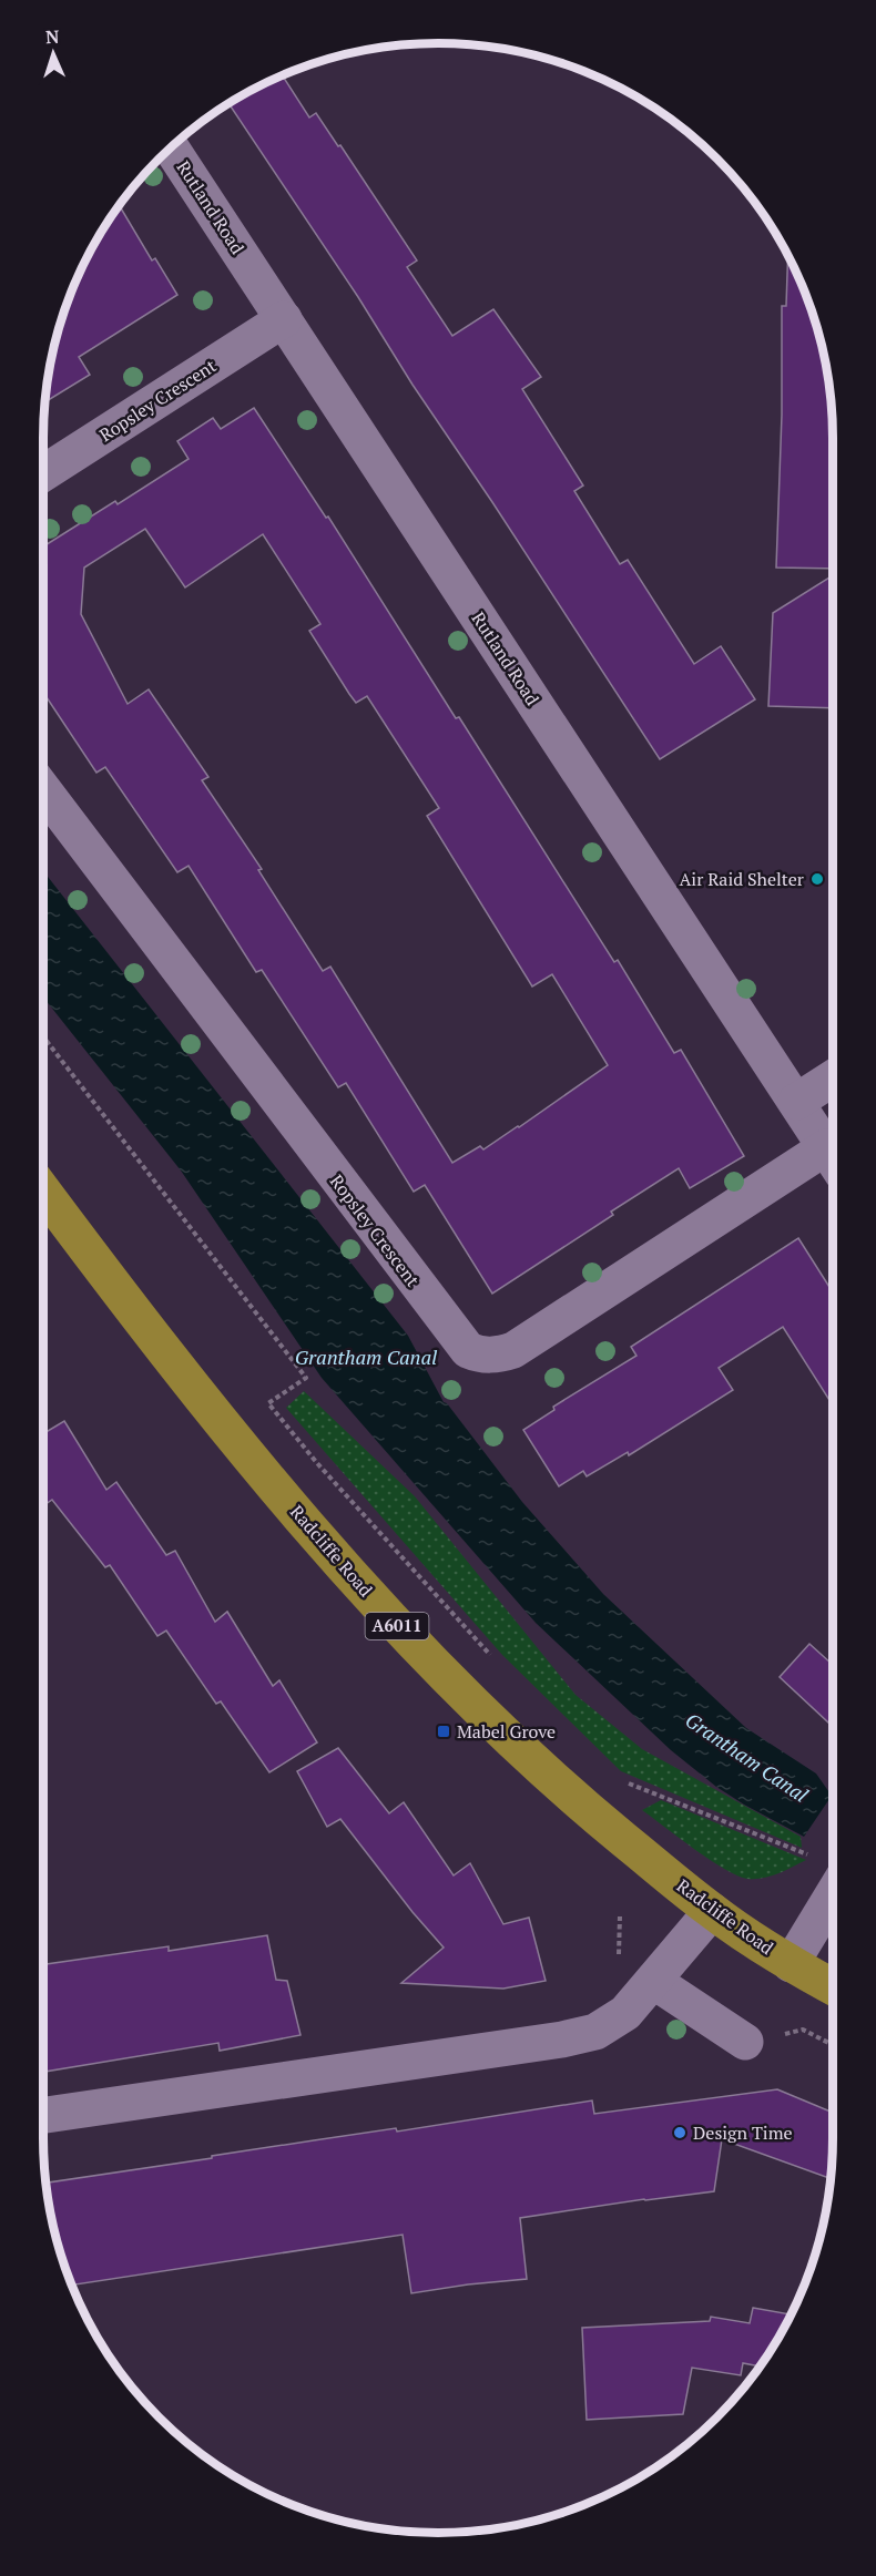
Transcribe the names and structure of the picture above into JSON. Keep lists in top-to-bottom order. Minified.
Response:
{"streets":{"highway":["Radcliffe Road","A6011"],"street":["Rutland Road","Ropsley Crescent"]},"crossings":[["Rutland Road","Ropsley Crescent"]],"water":["Grantham Canal"],"places":{"other":["Air Raid Shelter","Design Time"],"transit":["Mabel Grove"]},"north":"top"}
